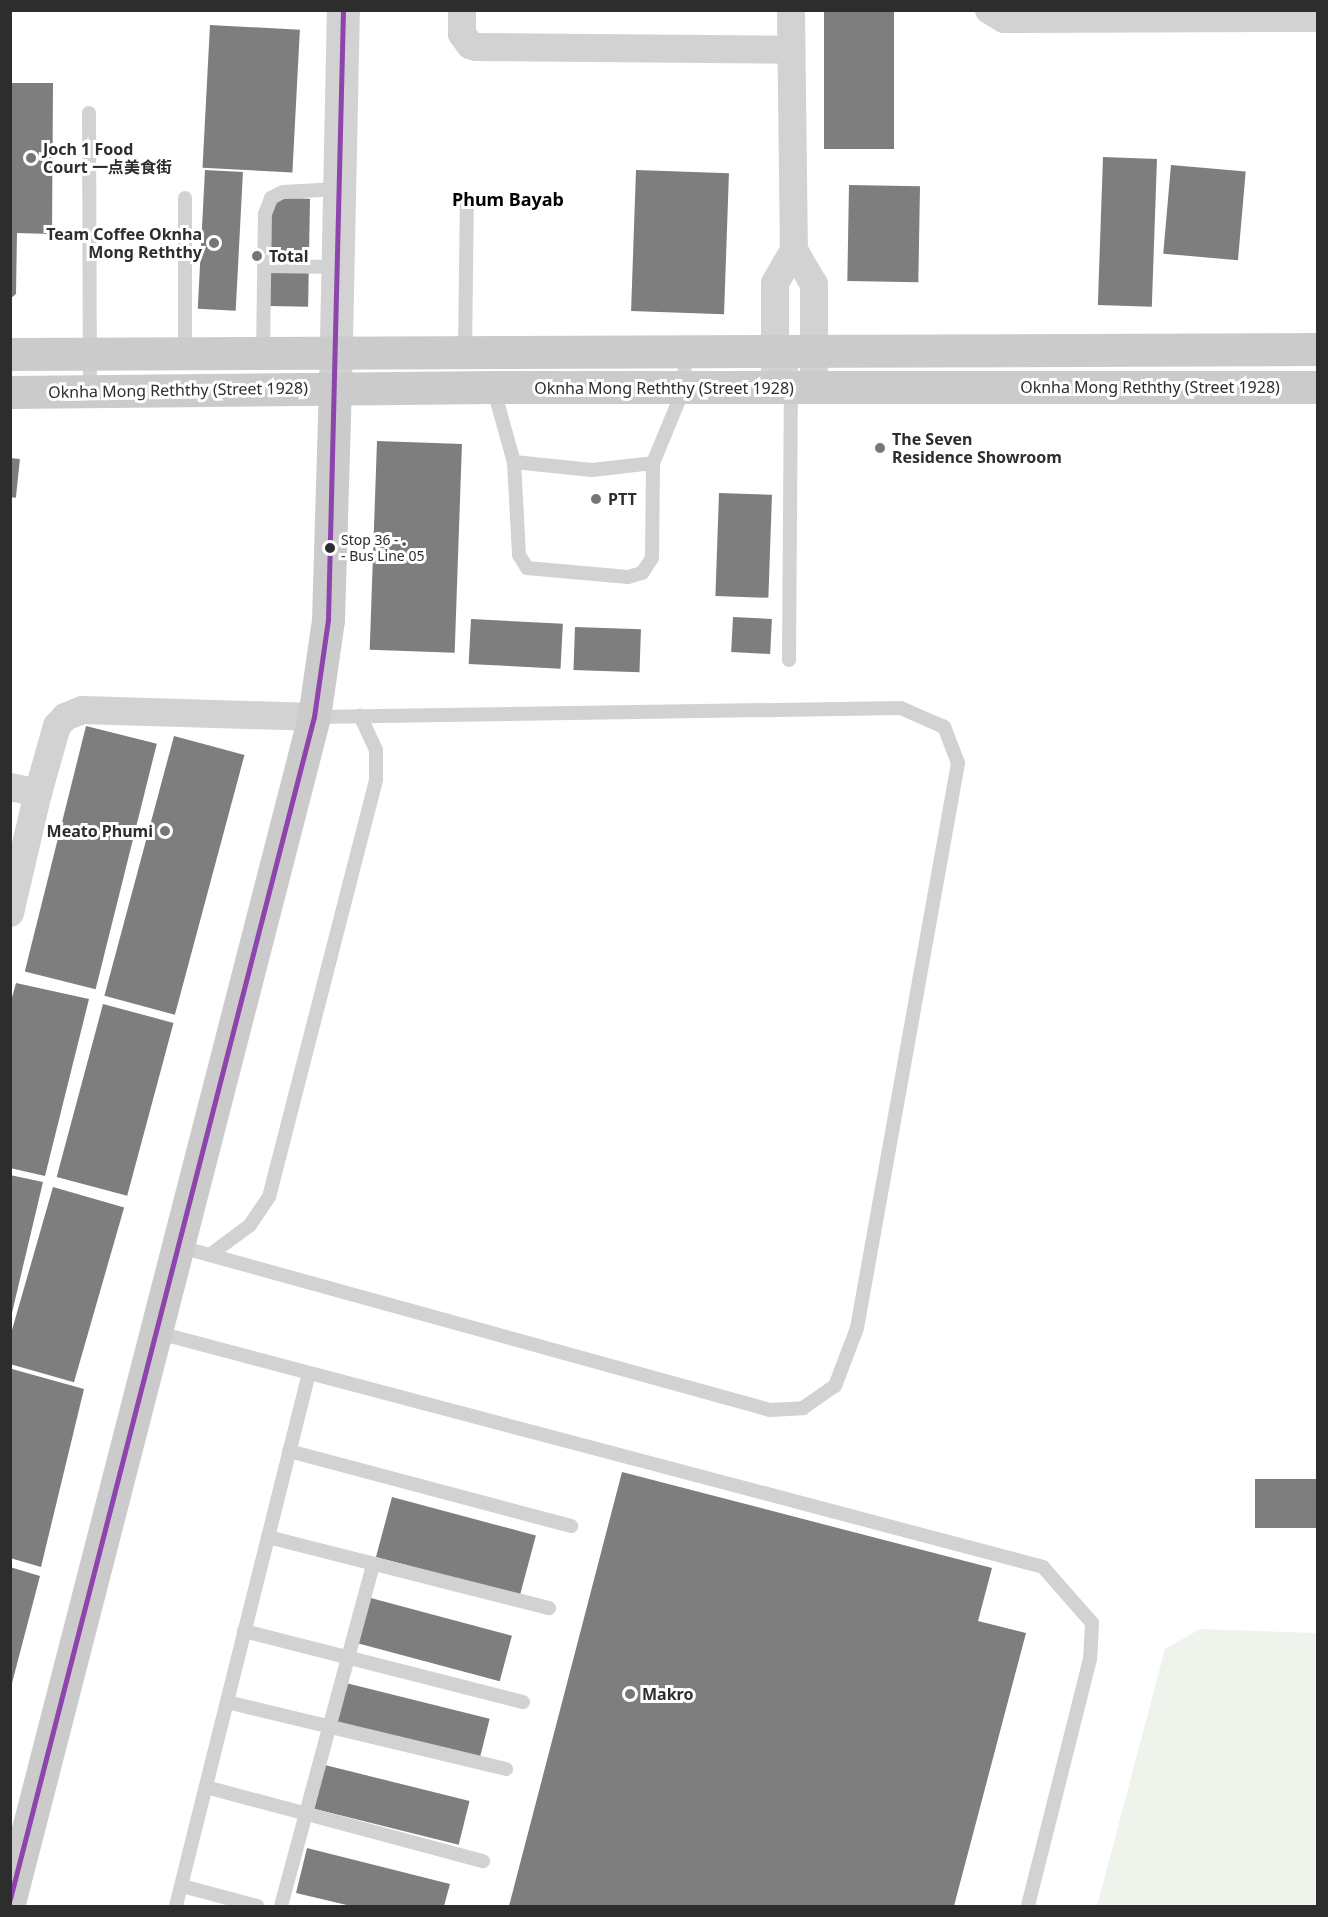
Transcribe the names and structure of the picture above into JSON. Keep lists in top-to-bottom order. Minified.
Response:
{"streets":{"main road":["Oknha Mong Reththy (Street 1928)"]},"districts":["Phum Bayab"],"places":["Joch 1 Food Court 一点美食街","Team Coffee Oknha Mong Reththy","Total","The Seven Residence Showroom","PTT","Stop 36 - . - Bus Line 05","Meato Phumi","Makro"]}
